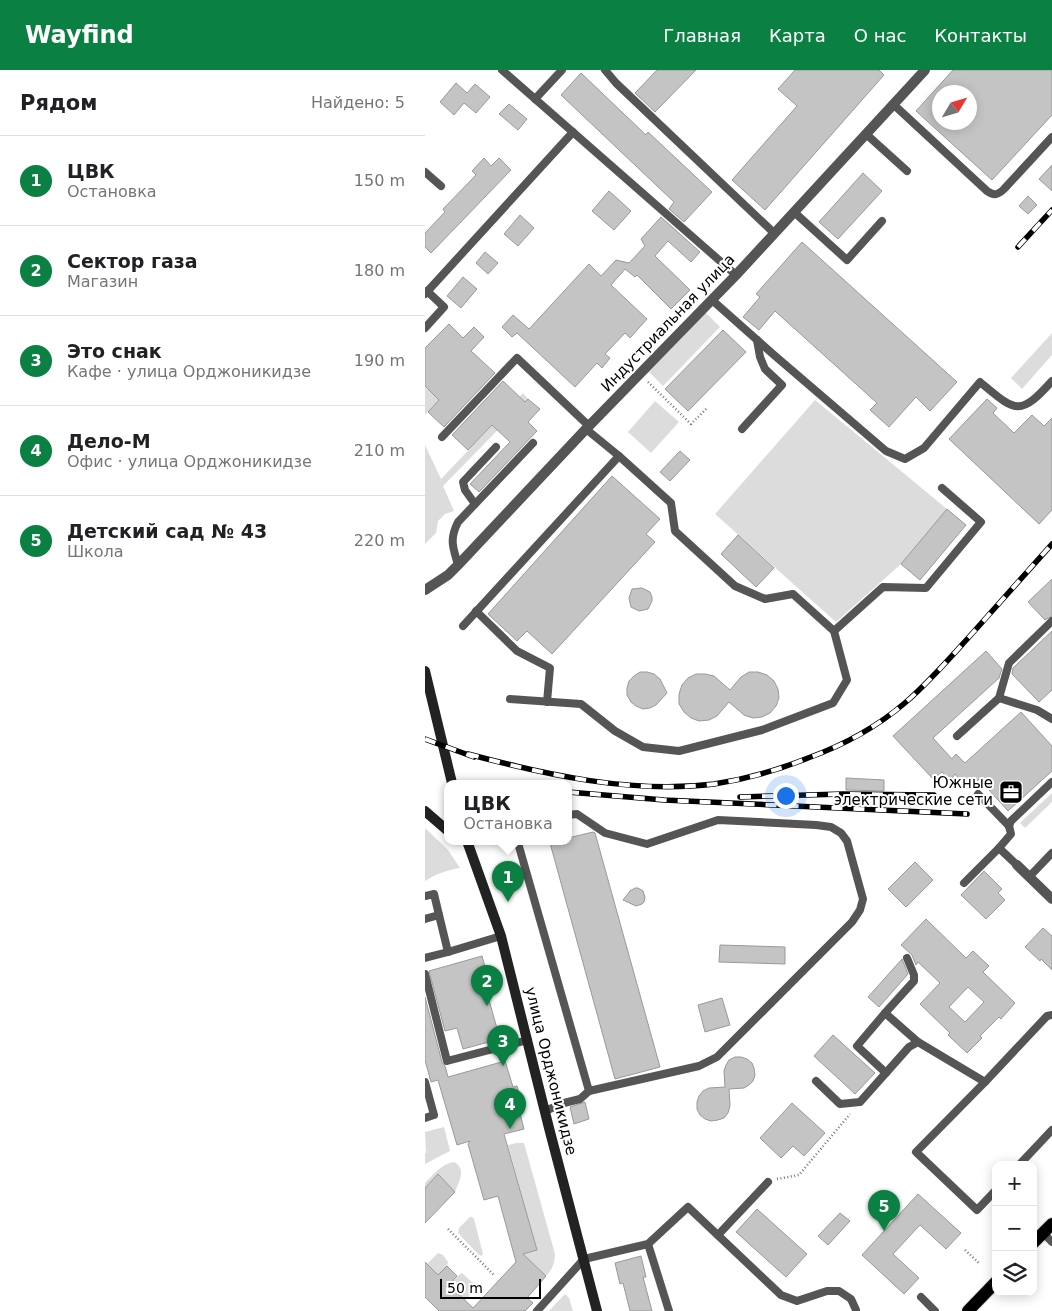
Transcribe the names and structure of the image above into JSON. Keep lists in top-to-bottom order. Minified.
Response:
{"streets":{"main road":["улица Орджоникидзе"],"street":["Индустриальная улица"]},"places":{"office":["Южные электрические сети"]},"scale_bar":"50 m","north":"top right","page":{"header":"Wayfind","nav":["Главная","Карта","О нас","Контакты"],"heading":["Рядом","Найдено: 5"],"list":[{"mark":"1","name":"ЦВК","note":"Остановка","value":"150 m"},{"mark":"2","name":"Сектор газа","note":"Магазин","value":"180 m"},{"mark":"3","name":"Это снак","note":"Кафе · улица Орджоникидзе","value":"190 m"},{"mark":"4","name":"Дело-М","note":"Офис · улица Орджоникидзе","value":"210 m"},{"mark":"5","name":"Детский сад № 43","note":"Школа","value":"220 m"}],"popup":["ЦВК","Остановка"],"pins":["1","2","3","4","5"],"map_buttons":["+","−"],"scale":"50 m"}}
